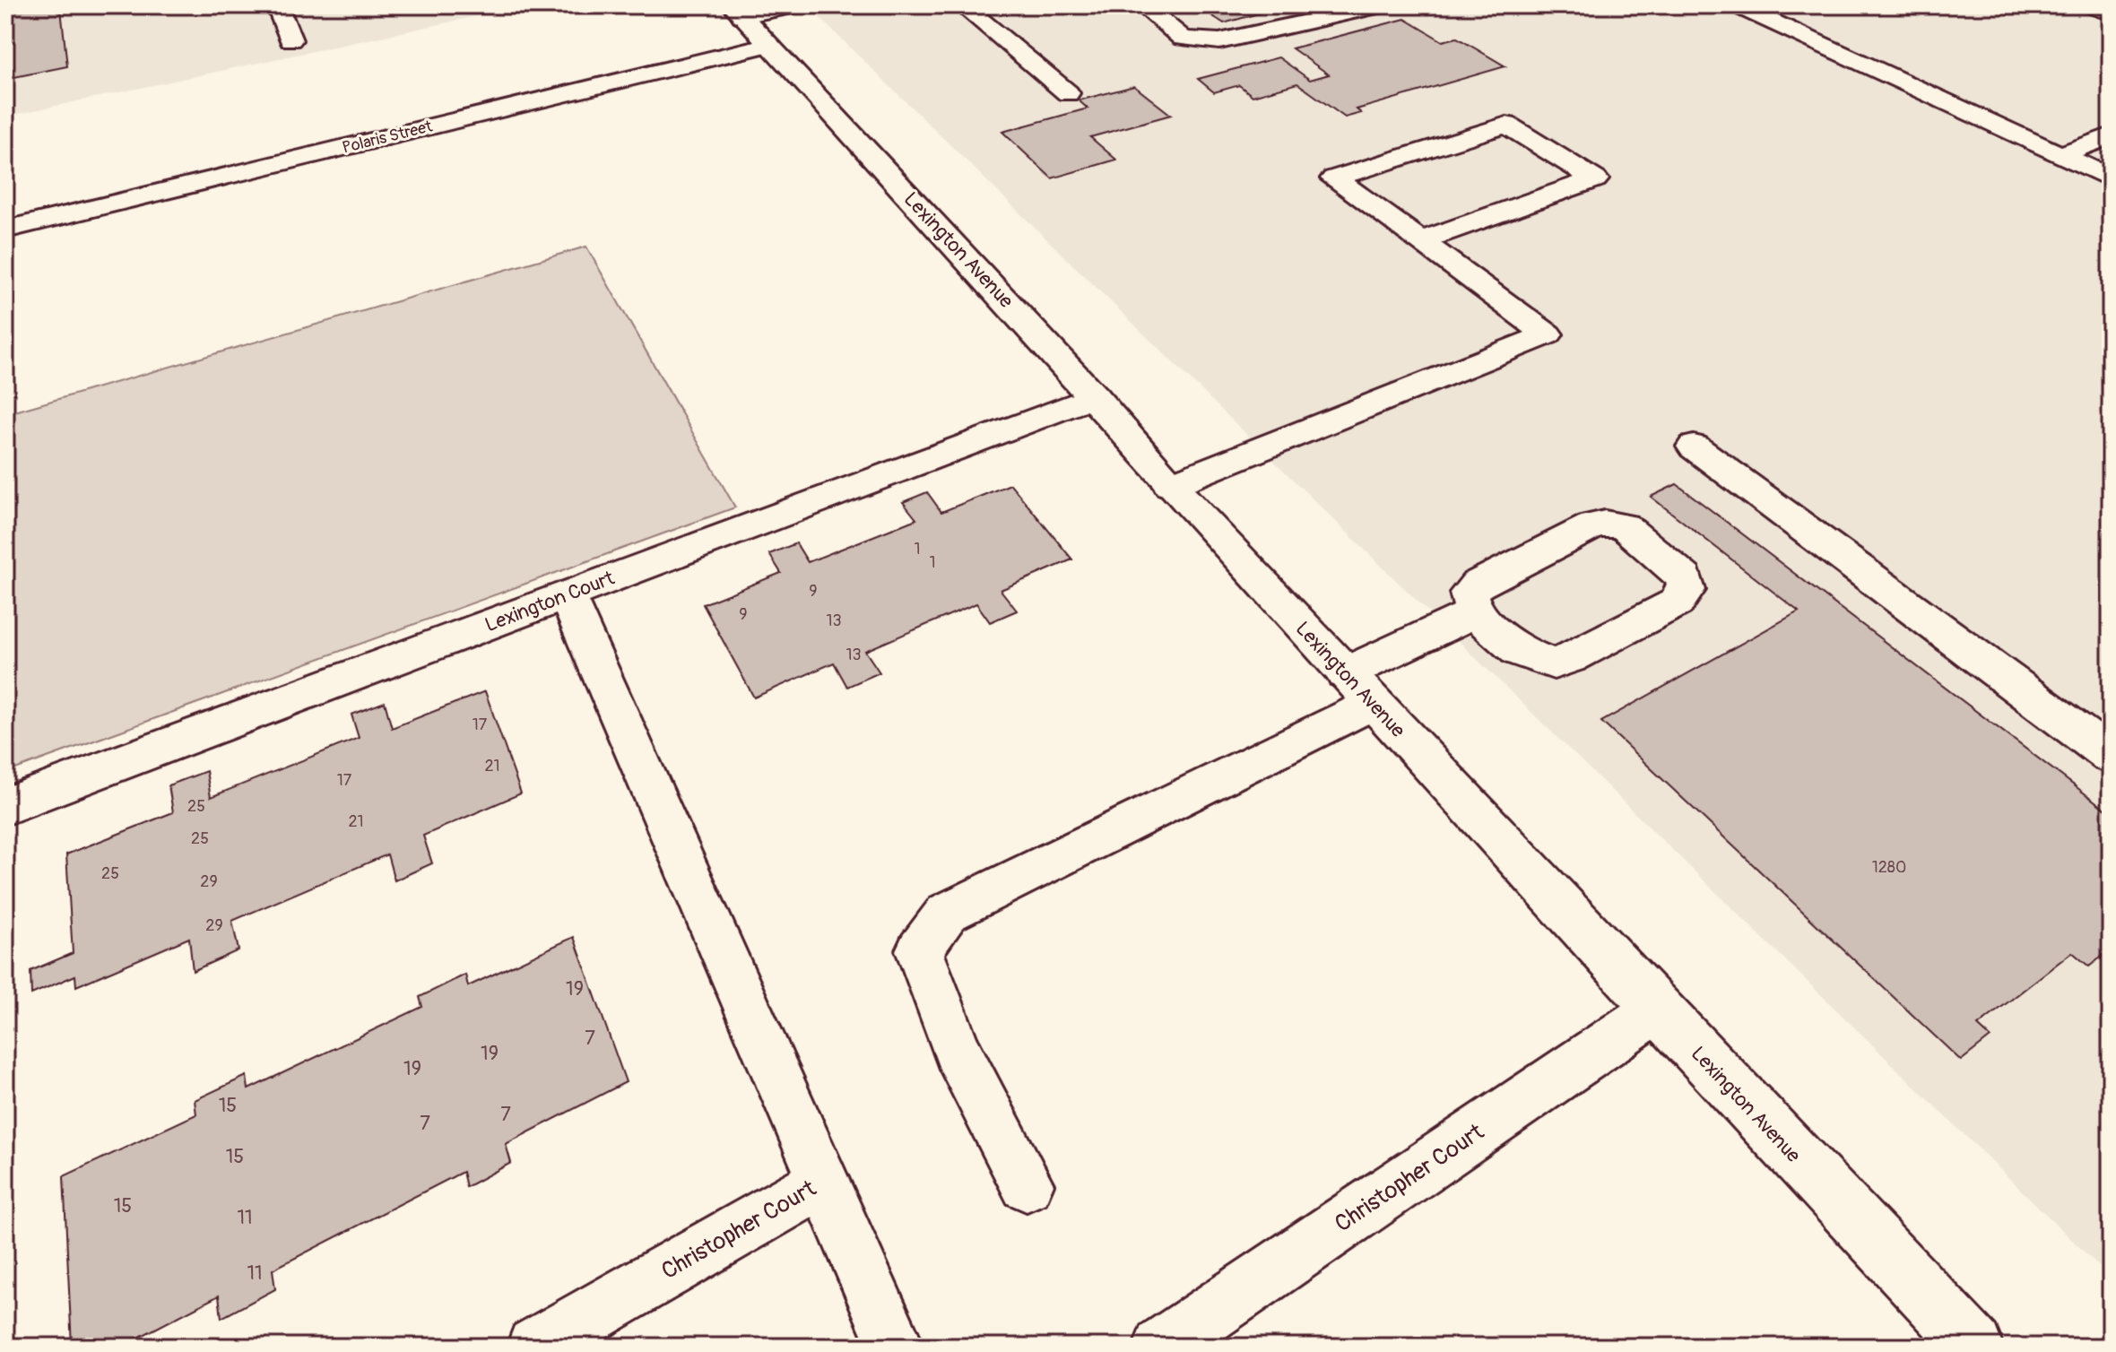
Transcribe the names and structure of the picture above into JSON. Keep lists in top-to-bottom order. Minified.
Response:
{"streets":{"street":["Polaris Street","Lexington Avenue","Lexington Court","Christopher Court"]},"crossings":[["Polaris Street","Lexington Avenue"],["Lexington Avenue","Lexington Court"],["Lexington Avenue","Christopher Court"]],"house_numbers":["1","1","9","9","13","13","17","21","17","25","21","25","1280","25","29","29","19","7","19","19","15","7","7","15","15","11","11"]}
